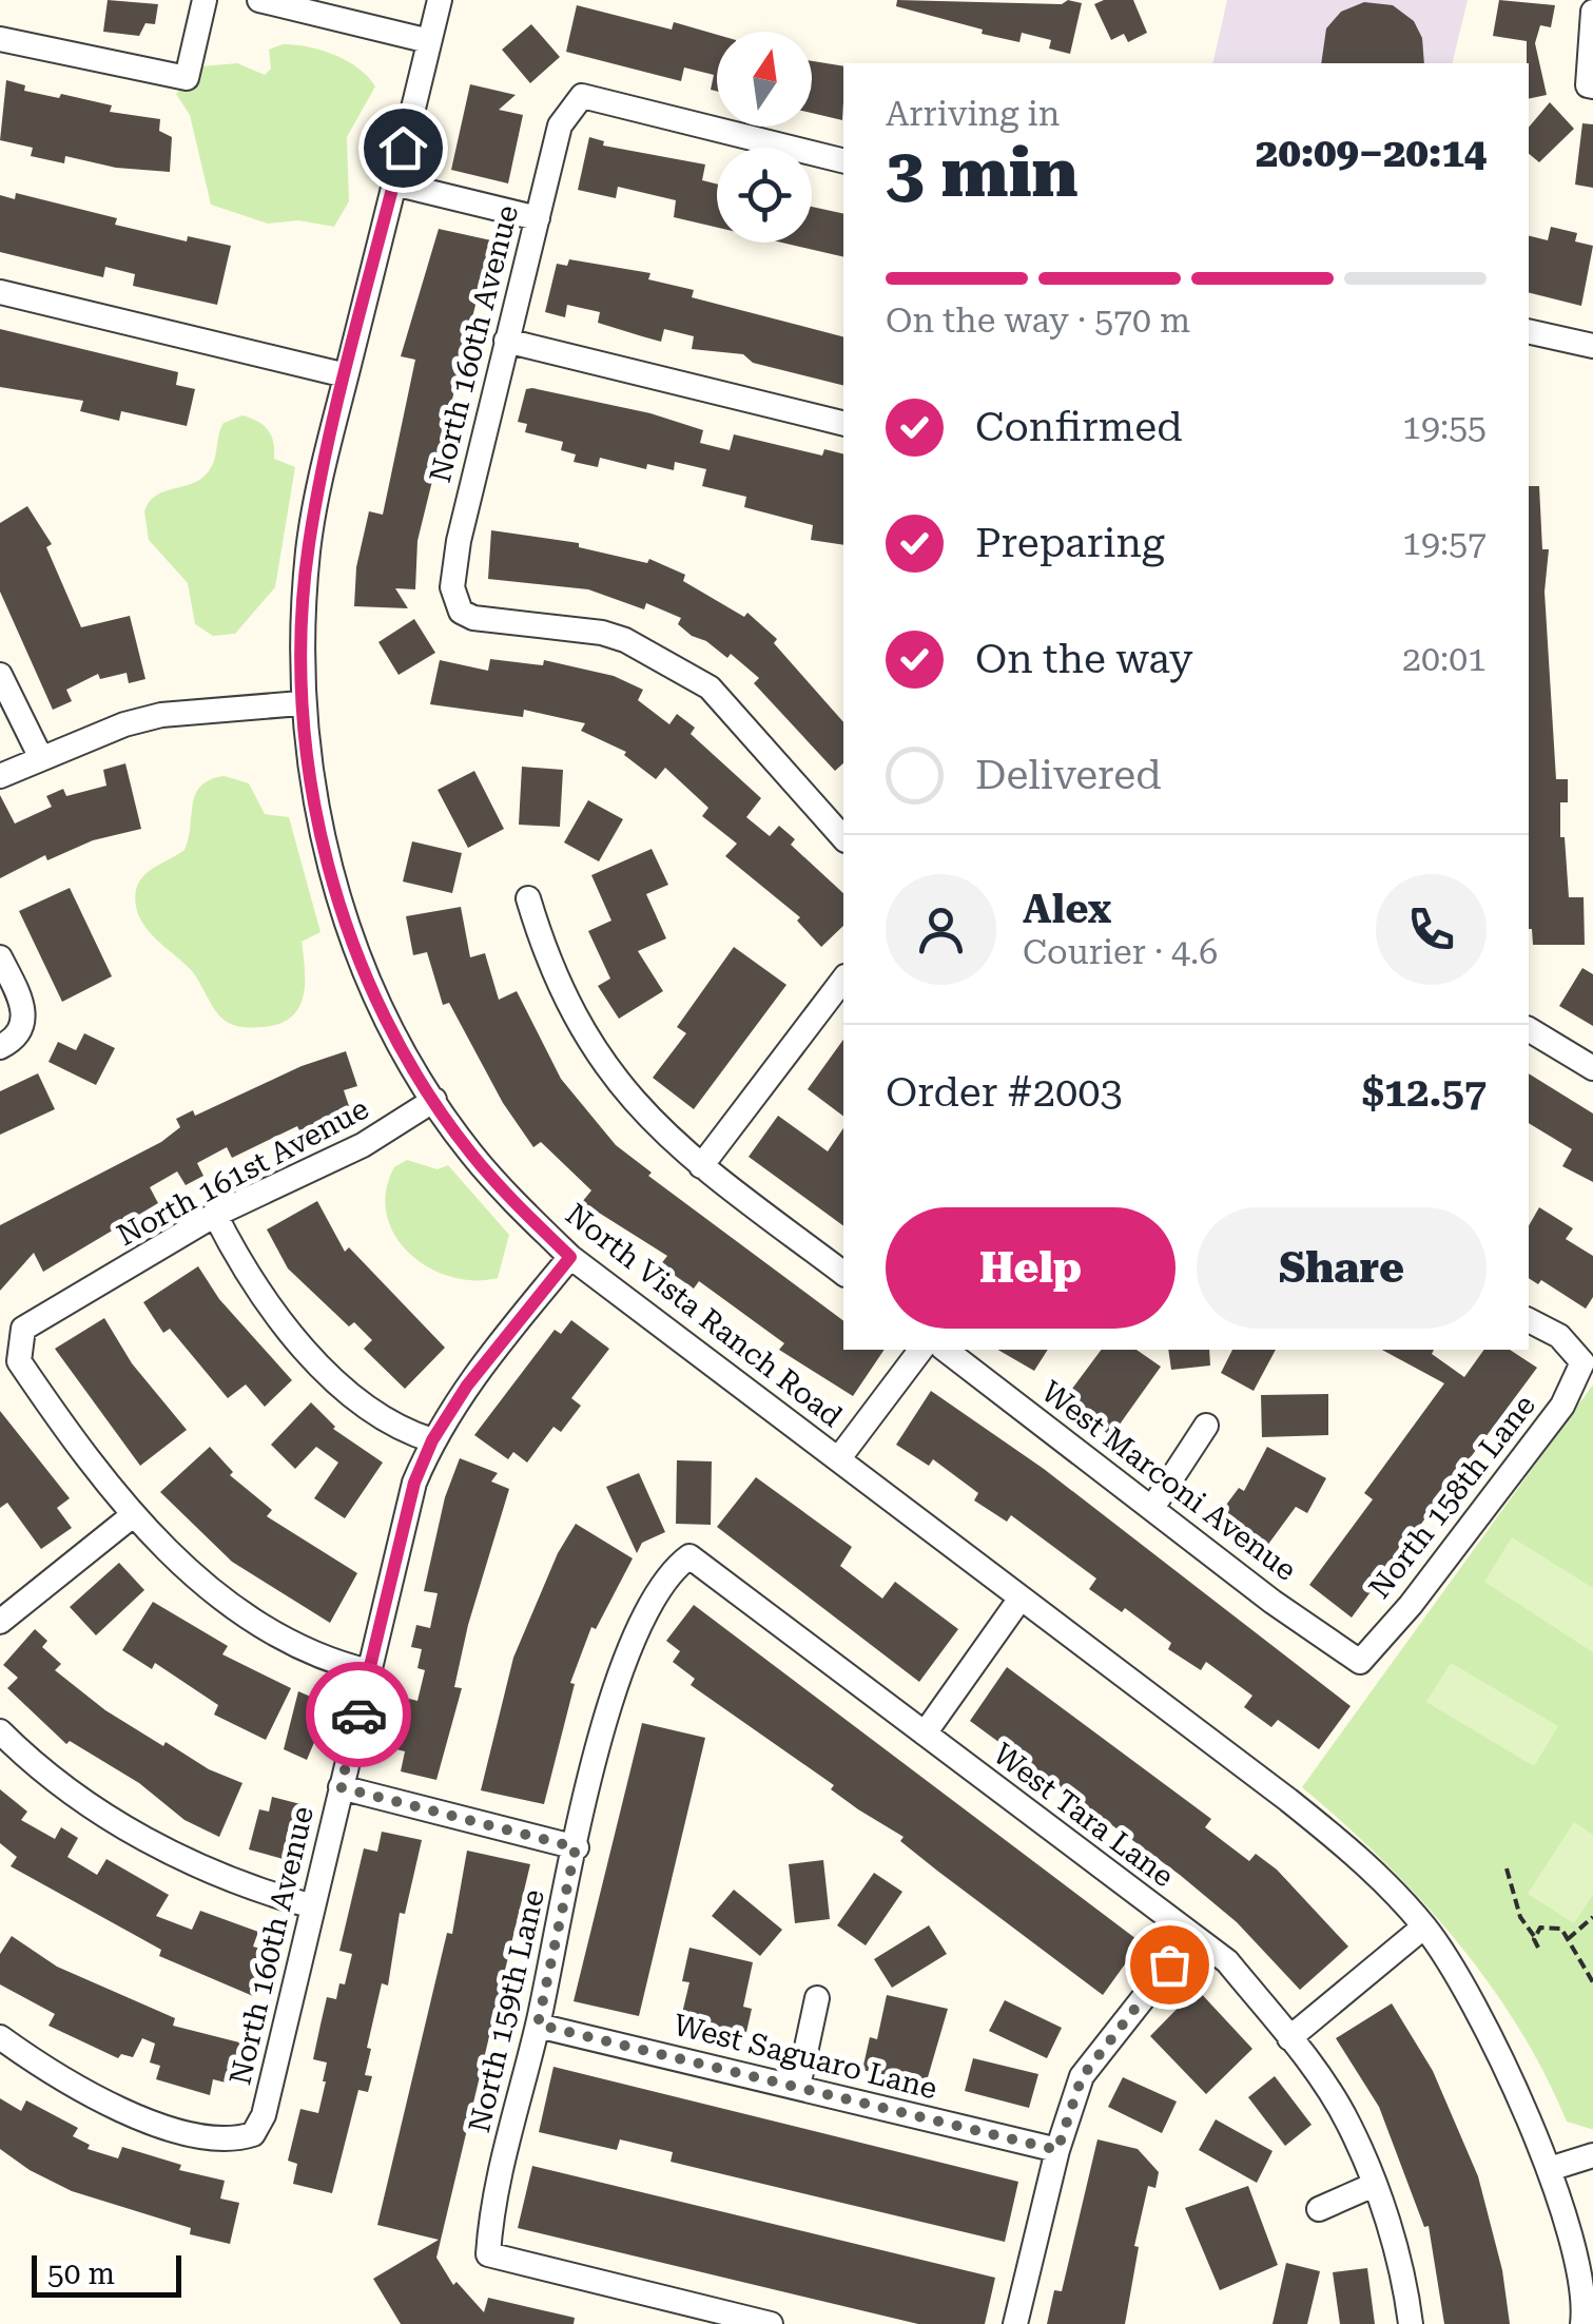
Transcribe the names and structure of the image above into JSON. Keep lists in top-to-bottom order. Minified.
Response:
{"streets":{"street":["North 160th Avenue","North 161st Avenue","North Vista Ranch Road","West Marconi Avenue","North 158th Lane","West Tara Lane","North 159th Lane","West Saguaro Lane"]},"crossings":[["North 160th Avenue","North Vista Ranch Road"],["North 161st Avenue","North Vista Ranch Road"],["West Marconi Avenue","North 158th Lane"],["West Tara Lane","North 159th Lane"],["North 159th Lane","West Saguaro Lane"]],"scale_bar":"50 m","north":"top","page":{"heading":["3 min","Arriving in","20:09–20:14"],"panel":["Alex","Courier · 4.6","Order #2003","$12.57"],"bar":"On the way · 570 m","list":[["Confirmed","19:55"],["Preparing","19:57"],["On the way","20:01"],"Delivered"],"buttons":["Help","Share"],"scale":"50 m"}}
